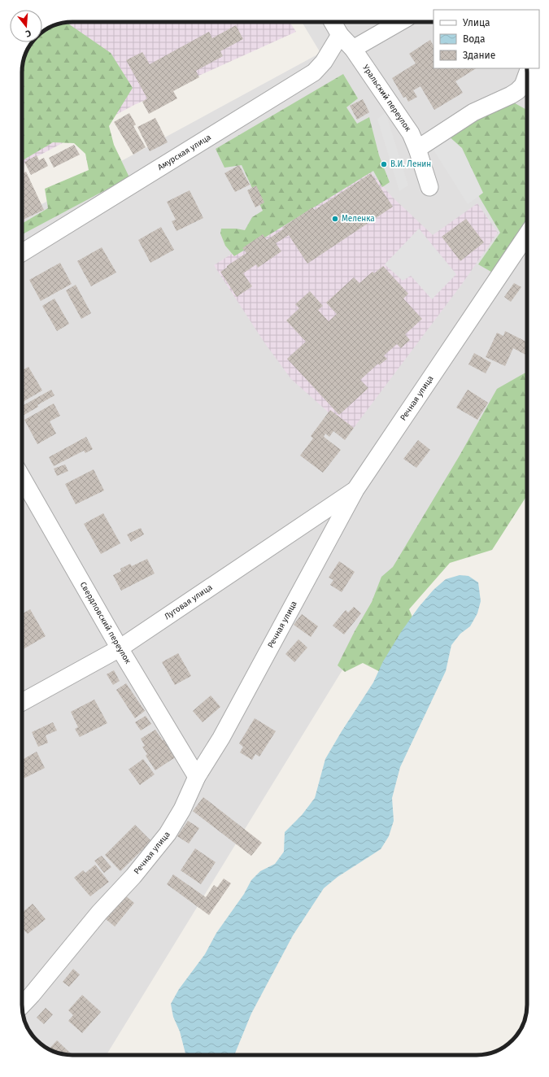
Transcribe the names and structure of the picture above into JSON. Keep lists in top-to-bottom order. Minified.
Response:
{"streets":{"street":["Уральский переулок","Амурская улица","Речная улица","Луговая улица","Свердловский переулок"]},"crossings":[["Уральский переулок","Амурская улица"],["Речная улица","Луговая улица"],["Речная улица","Свердловский переулок"],["Луговая улица","Свердловский переулок"]],"places":["В.И. Ленин","Меленка"],"legend":["Улица","Вода","Здание"],"north":"bottom"}
